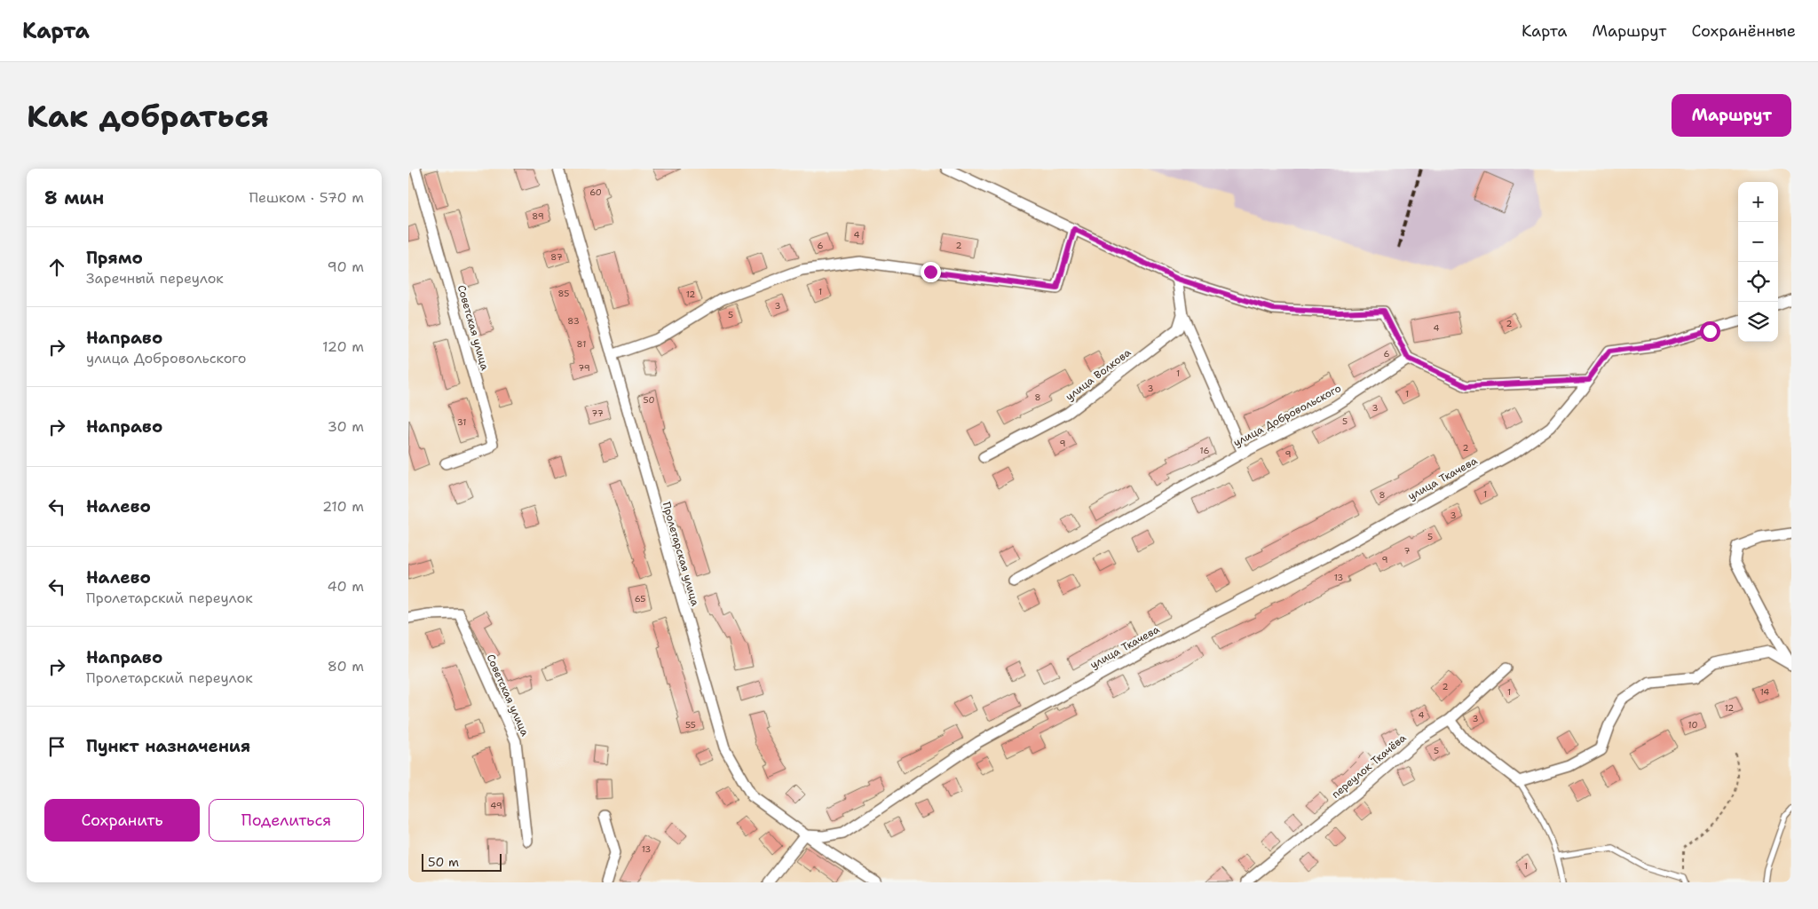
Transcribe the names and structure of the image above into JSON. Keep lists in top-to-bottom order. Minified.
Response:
{"streets":{"street":["Советская улица","улица Волкова","улица Добровольского","улица Ткачева","Пролетарская улица","переулок Ткачёва"]},"crossings":[["улица Ткачева","Пролетарская улица"]],"house_numbers":["60","89","4","6","2","87","1","85","12","3","5","83","2","4","81","6","79","1","3","1","8","50","3","77","5","31","9","2","16","9","1","8","3","5","7","9","13","65","2","1","14","12","4","3","55","10","5","49","13","1"],"scale_bar":"50 m","page":{"header":"Карта","nav":["Карта","Маршрут","Сохранённые"],"buttons":["Маршрут",["Сохранить","Поделиться"]],"title":"Как добраться","heading":["8 мин","Пешком · 570 m"],"map_buttons":["+","−"],"list":[["Прямо","Заречный переулок","90 m"],["Направо","улица Добровольского","120 m"],["Направо","30 m"],["Налево","210 m"],["Налево","Пролетарский переулок","40 m"],["Направо","Пролетарский переулок","80 m"],"Пункт назначения"],"scale":"50 m"}}
